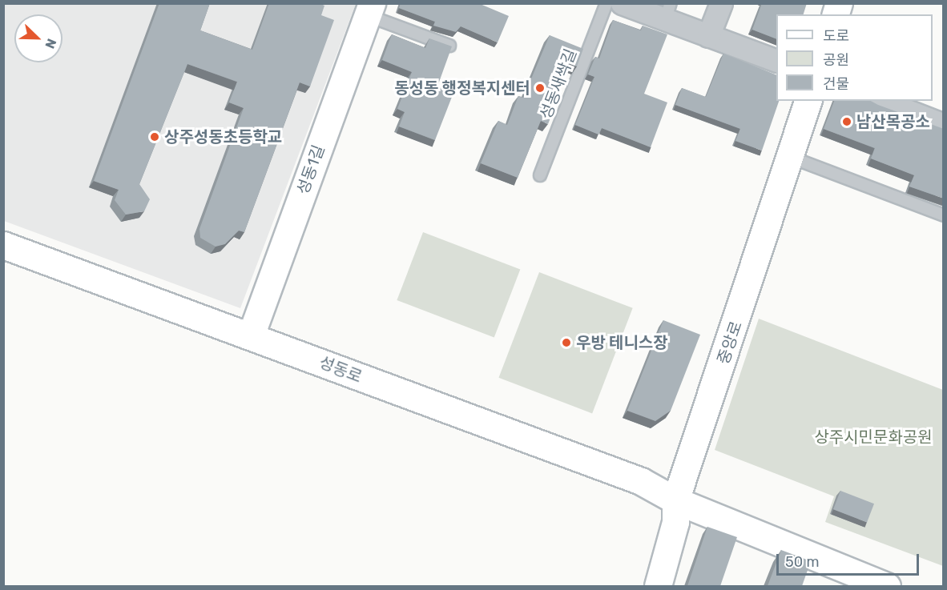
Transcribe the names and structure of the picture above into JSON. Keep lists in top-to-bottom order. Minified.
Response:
{"streets":{"street":["성동1길","중앙로","성동로"],"lane":["성동새싹길"]},"crossings":[["성동1길","성동로"],["중앙로","성동로"]],"parks":["상주시민문화공원"],"places":["동성동 행정복지센터","남산목공소","상주성동초등학교","우방 테니스장"],"legend":["도로","공원","건물"],"scale_bar":"50 m","north":"bottom right"}
